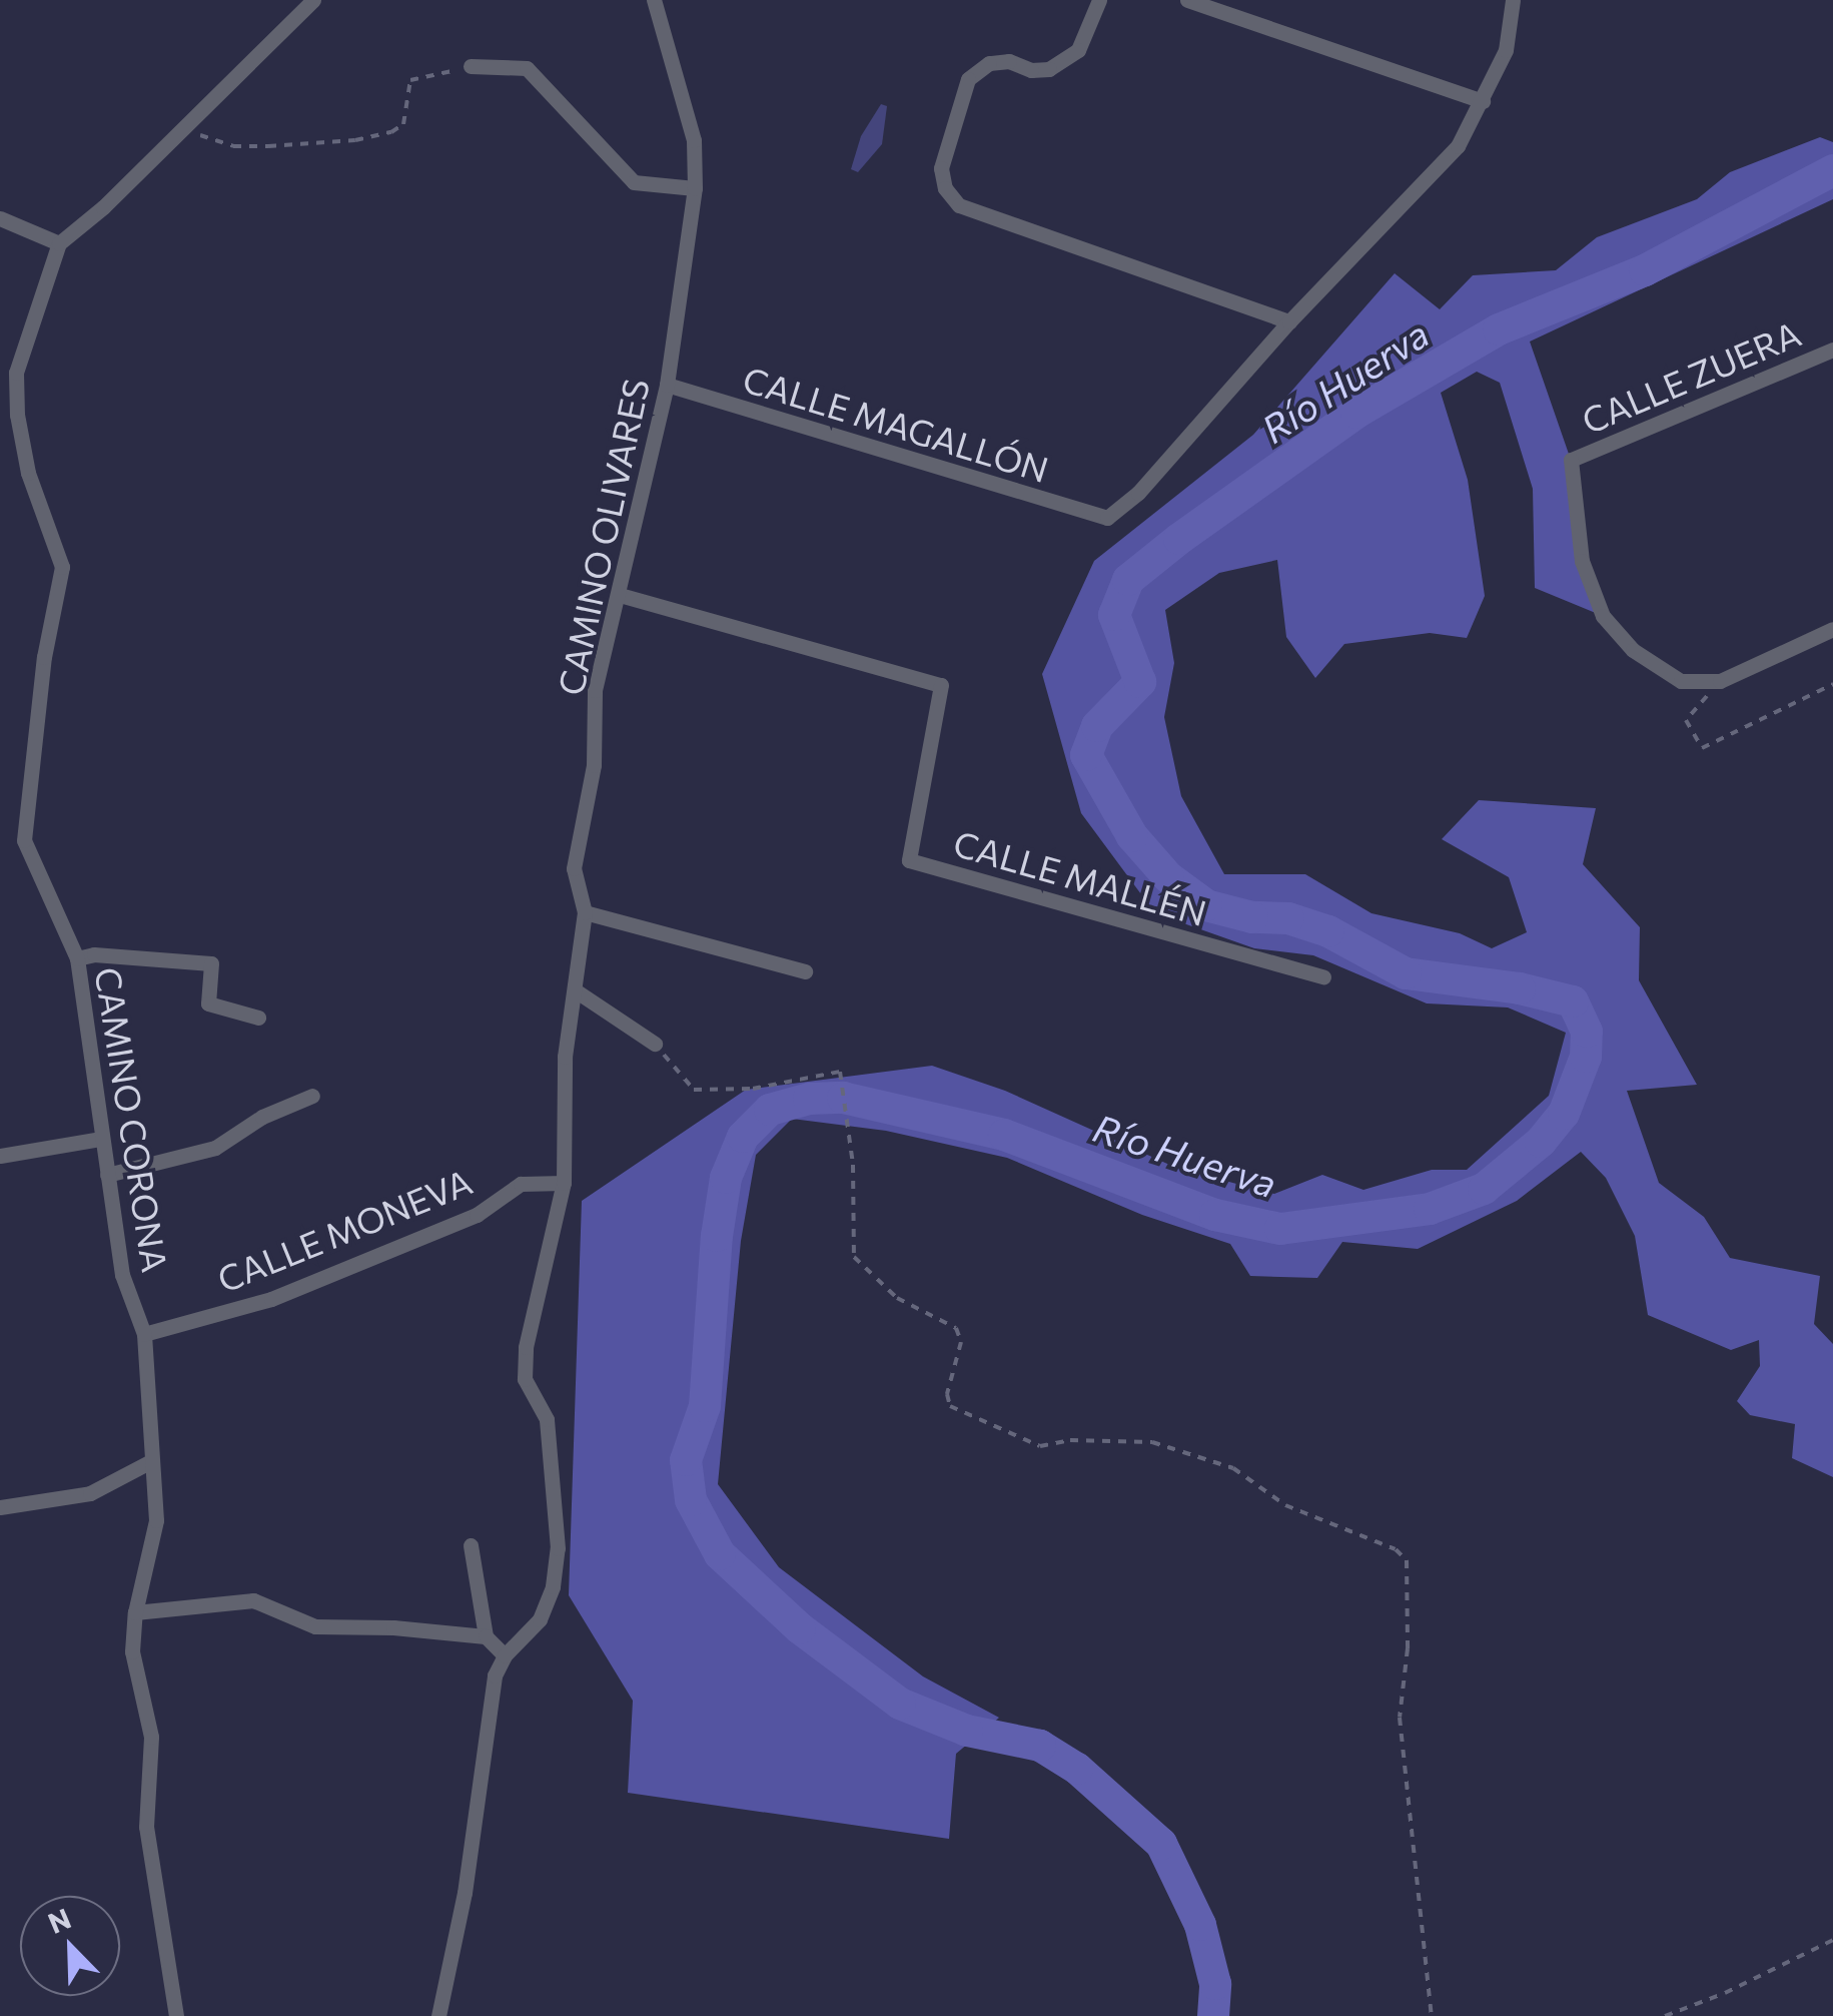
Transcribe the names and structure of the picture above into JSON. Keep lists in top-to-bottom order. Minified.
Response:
{"streets":{"street":["CALLE ZUERA","CALLE MAGALLÓN","CAMINO OLIVARES","CALLE MALLÉN","CAMINO CORONA","CALLE MONEVA"]},"crossings":[["CALLE MAGALLÓN","CAMINO OLIVARES"],["CAMINO OLIVARES","CALLE MALLÉN"],["CAMINO OLIVARES","CALLE MONEVA"],["CAMINO CORONA","CALLE MONEVA"]],"water":["Río Huerva"],"north":"top left"}
